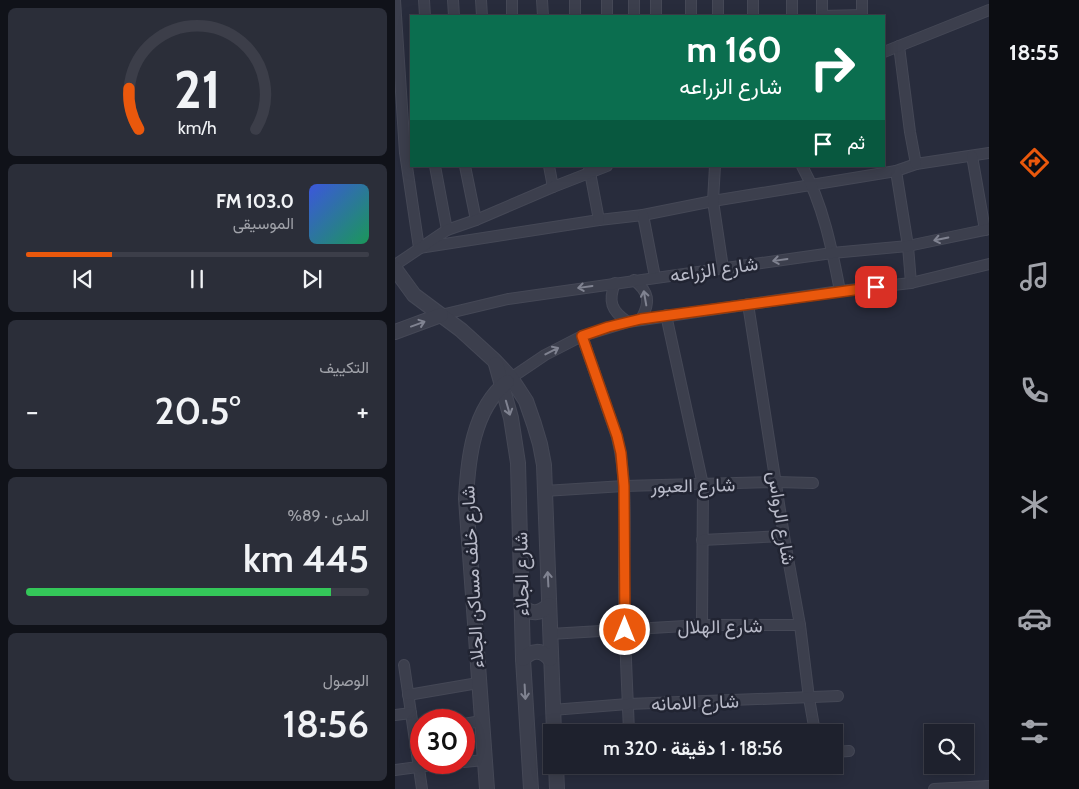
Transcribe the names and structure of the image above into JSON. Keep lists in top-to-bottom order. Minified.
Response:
{"streets":{"street":["شارع الزراعه","شارع العبور","شارع الرواس","شارع الجلاء","شارع خلف مساكن الجلاء","شارع الهلال","شارع الامانه"]},"crossings":[["شارع الزراعه","شارع الرواس"],["شارع الزراعه","شارع الجلاء"],["شارع الزراعه","شارع خلف مساكن الجلاء"],["شارع العبور","شارع الرواس"],["شارع العبور","شارع الجلاء"],["شارع الرواس","شارع الهلال"],["شارع الرواس","شارع الامانه"],["شارع الجلاء","شارع خلف مساكن الجلاء"],["شارع الجلاء","شارع الهلال"],["شارع الجلاء","شارع الامانه"]],"page":{"tabs":"18:55","turn":["160 m","شارع الزراعه"],"then":"ثم","song":["103.0 FM","الموسيقى"],"tile":["التكييف",["المدى · 89%","445 km"],["الوصول","18:56"]],"heat":["−","20.5°","+"],"limit":"30","trip":"18:56 · 1 دقيقة · 320 m","gauge":["21","km/h"]}}
